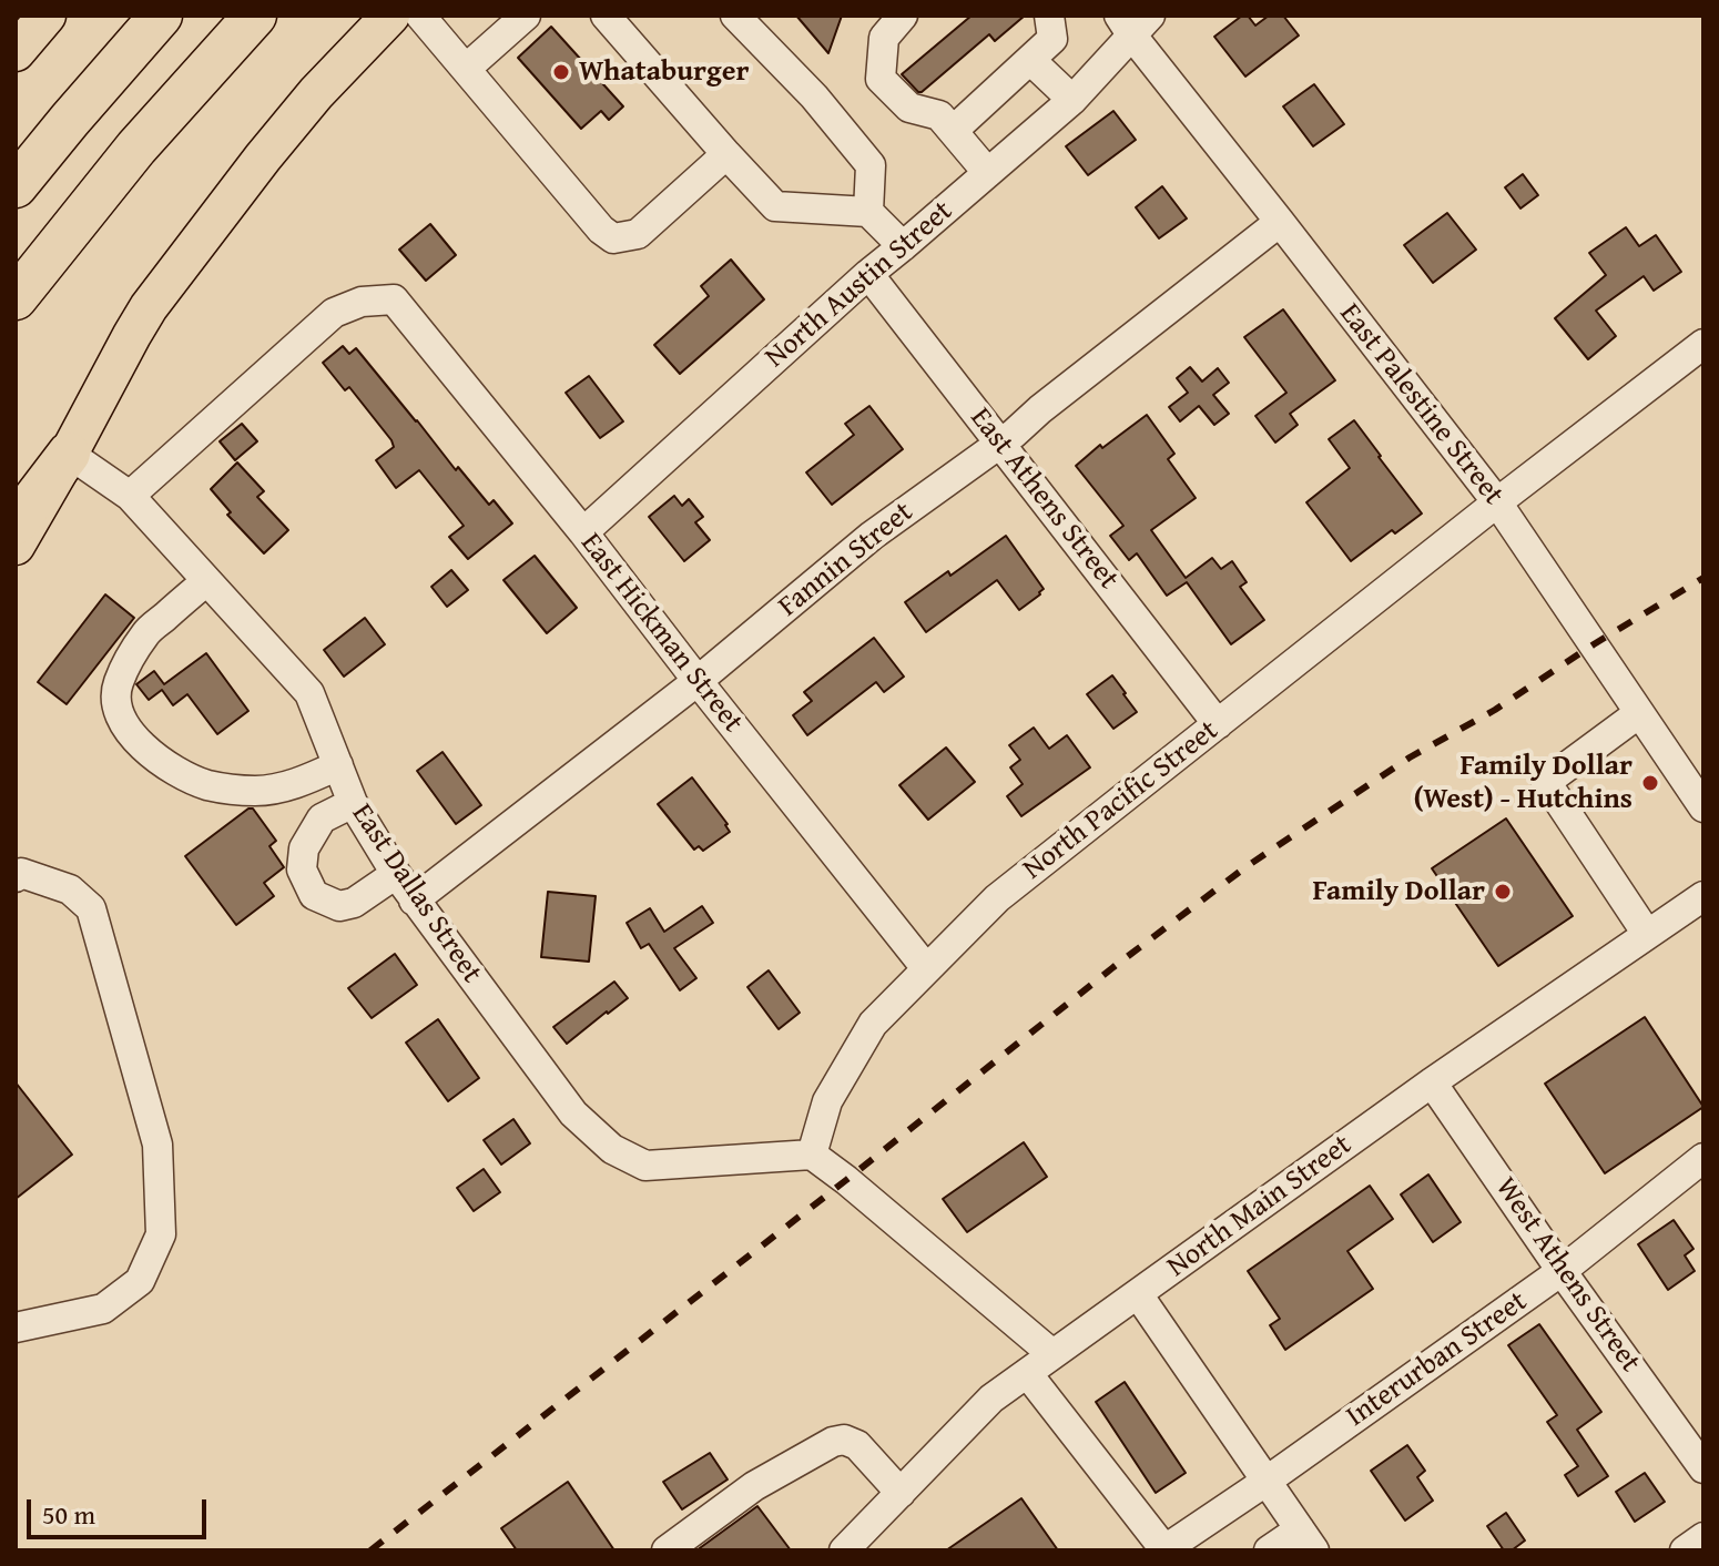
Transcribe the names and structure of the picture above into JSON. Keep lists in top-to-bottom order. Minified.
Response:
{"streets":{"street":["North Austin Street","East Palestine Street","East Athens Street","Fannin Street","East Hickman Street","North Pacific Street","East Dallas Street","North Main Street","West Athens Street","Interurban Street"]},"crossings":[["North Austin Street","East Palestine Street"],["North Austin Street","East Athens Street"],["North Austin Street","East Hickman Street"],["East Palestine Street","Fannin Street"],["East Palestine Street","North Pacific Street"],["East Athens Street","Fannin Street"],["East Athens Street","North Pacific Street"],["Fannin Street","East Hickman Street"],["Fannin Street","East Dallas Street"],["East Hickman Street","North Pacific Street"],["East Hickman Street","East Dallas Street"],["North Pacific Street","East Dallas Street"],["North Main Street","West Athens Street"],["West Athens Street","Interurban Street"]],"places":["Whataburger","Family Dollar (West) - Hutchins","Family Dollar"],"scale_bar":"50 m"}
